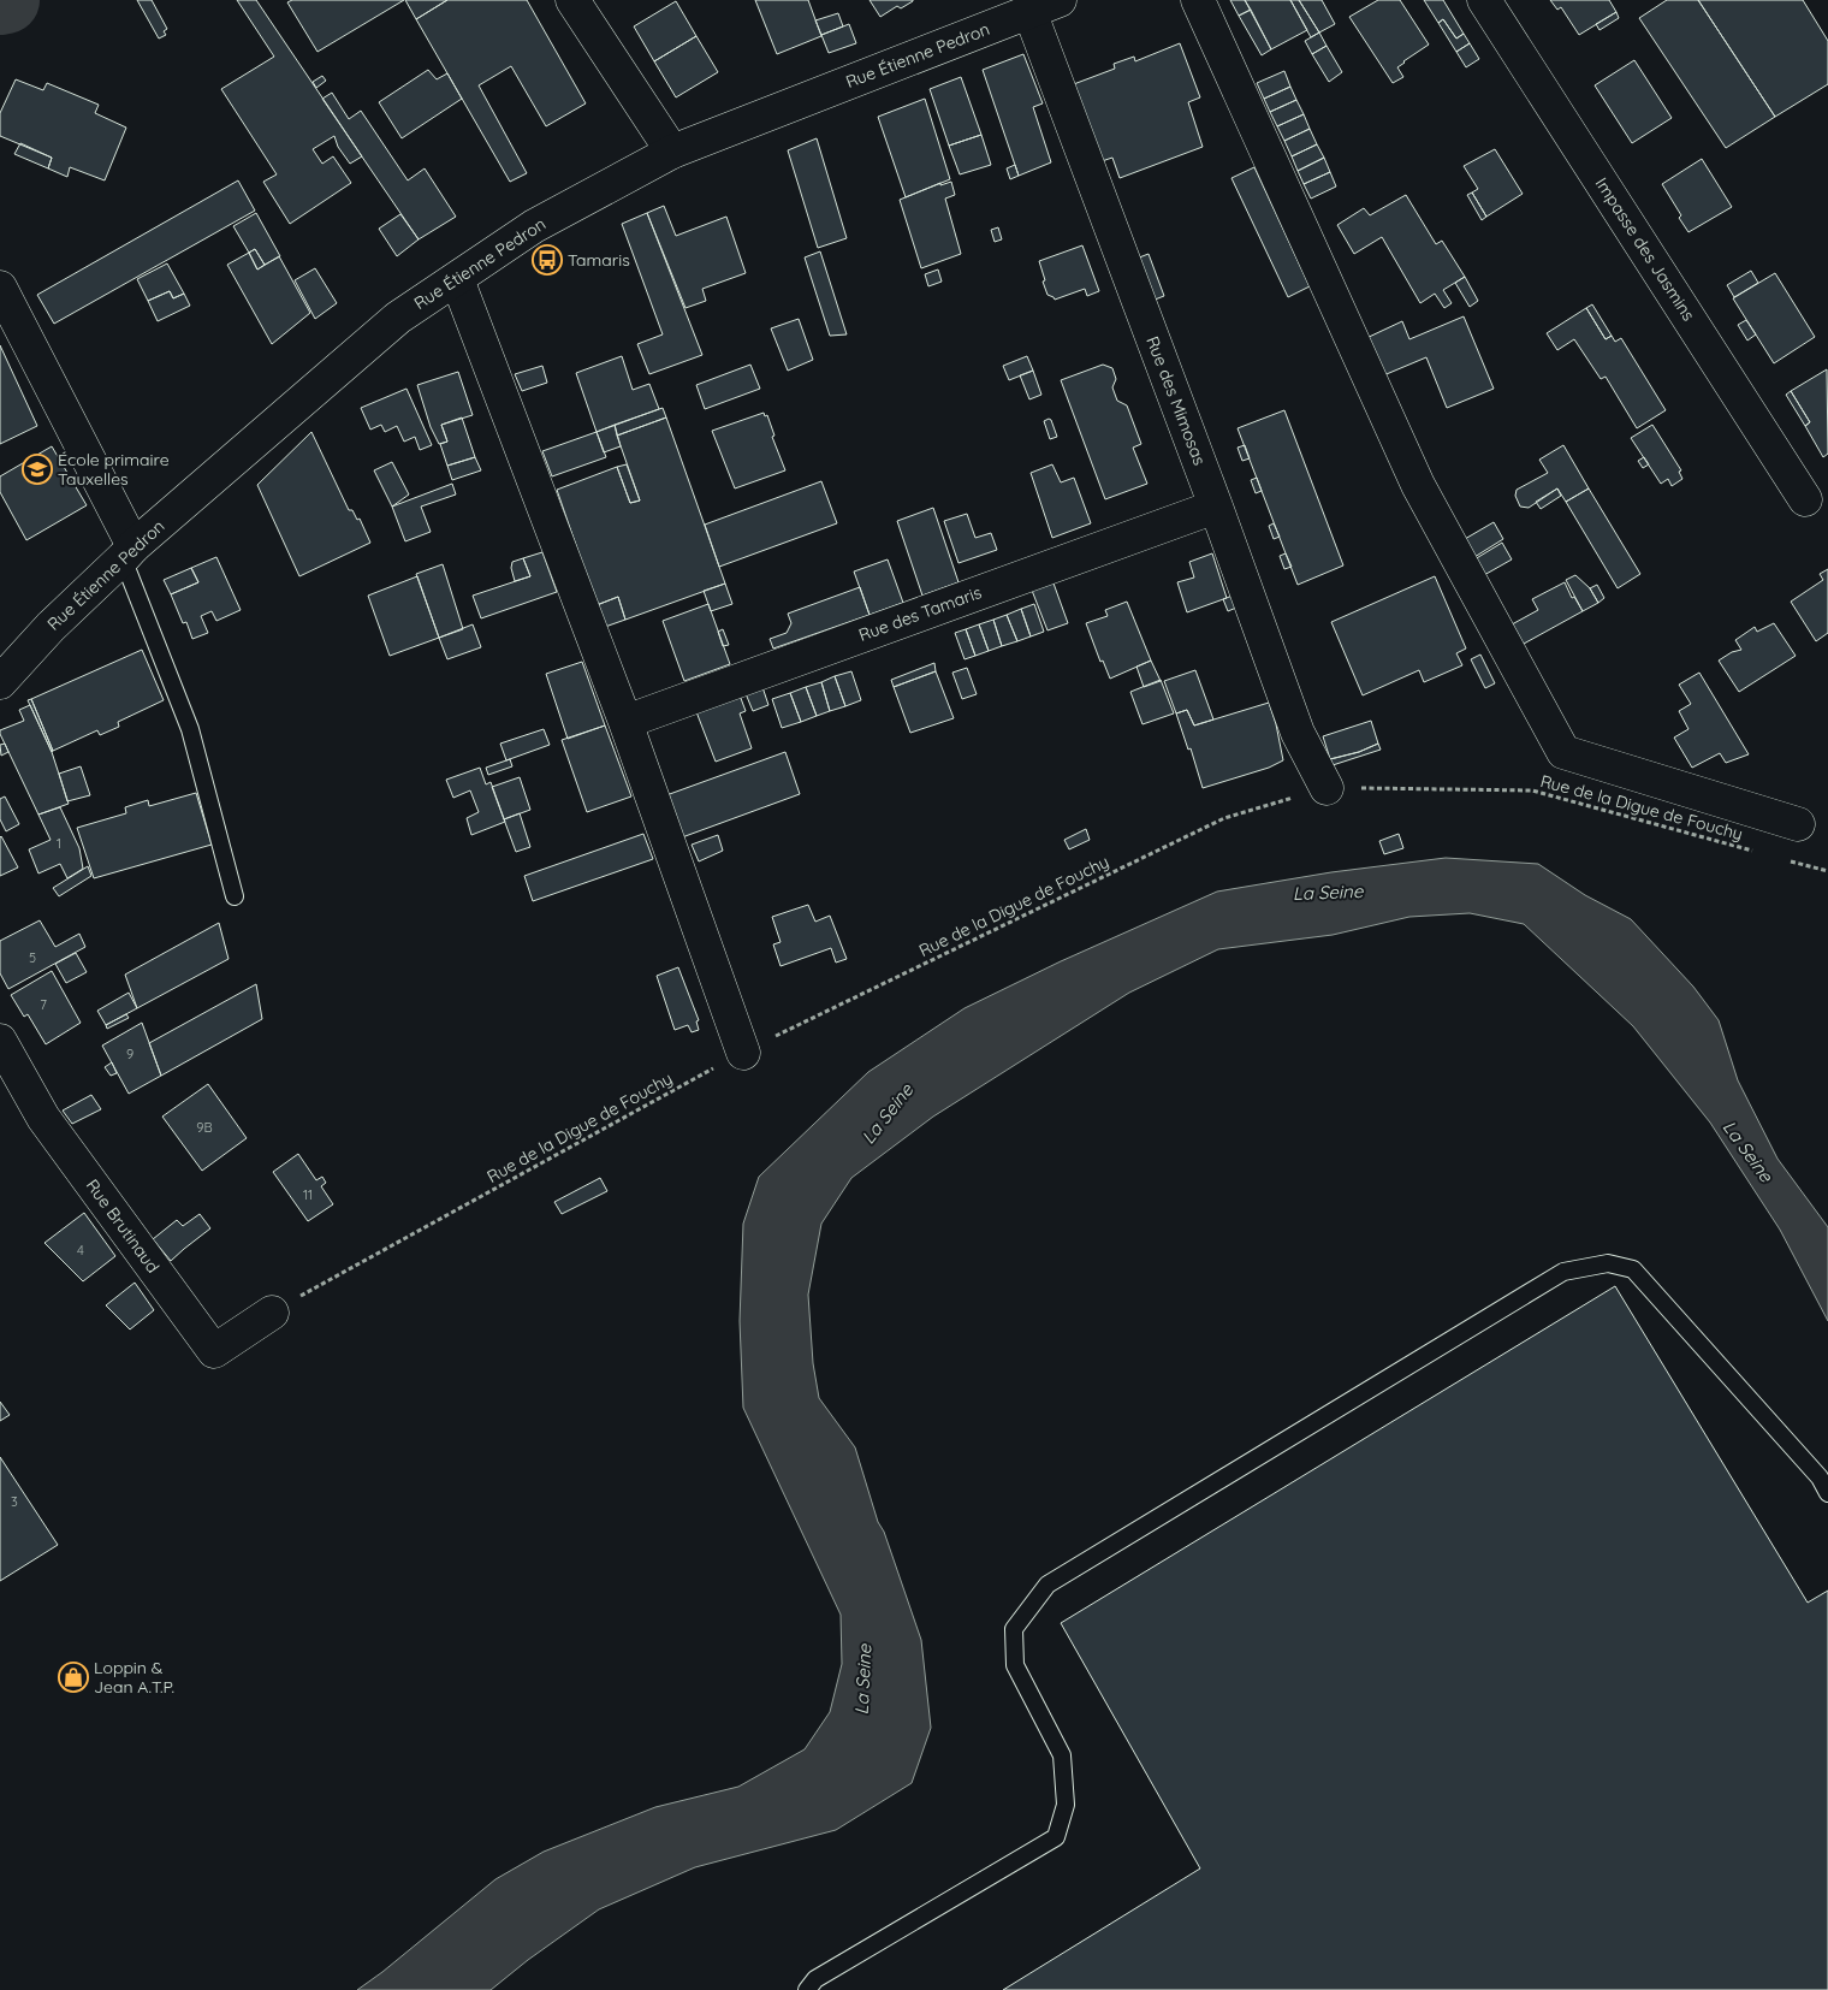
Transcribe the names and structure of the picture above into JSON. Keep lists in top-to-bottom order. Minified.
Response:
{"streets":{"street":["Rue Étienne Pedron","Impasse des Jasmins","Rue des Mimosas","Rue des Tamaris","Rue Brutinaud"],"path":["Rue de la Digue de Fouchy"]},"crossings":[["Rue Étienne Pedron","Rue des Mimosas"],["Rue des Mimosas","Rue des Tamaris"],["Rue des Mimosas","Rue de la Digue de Fouchy"],["Rue de la Digue de Fouchy","Rue Brutinaud"]],"water":["La Seine"],"places":{"bus stop":["Tamaris"],"school or university":["École primaire Tauxelles"],"shop":["Loppin & Jean A.T.P."]},"house_numbers":["1","5","7","9","9B","11","4","3"]}
